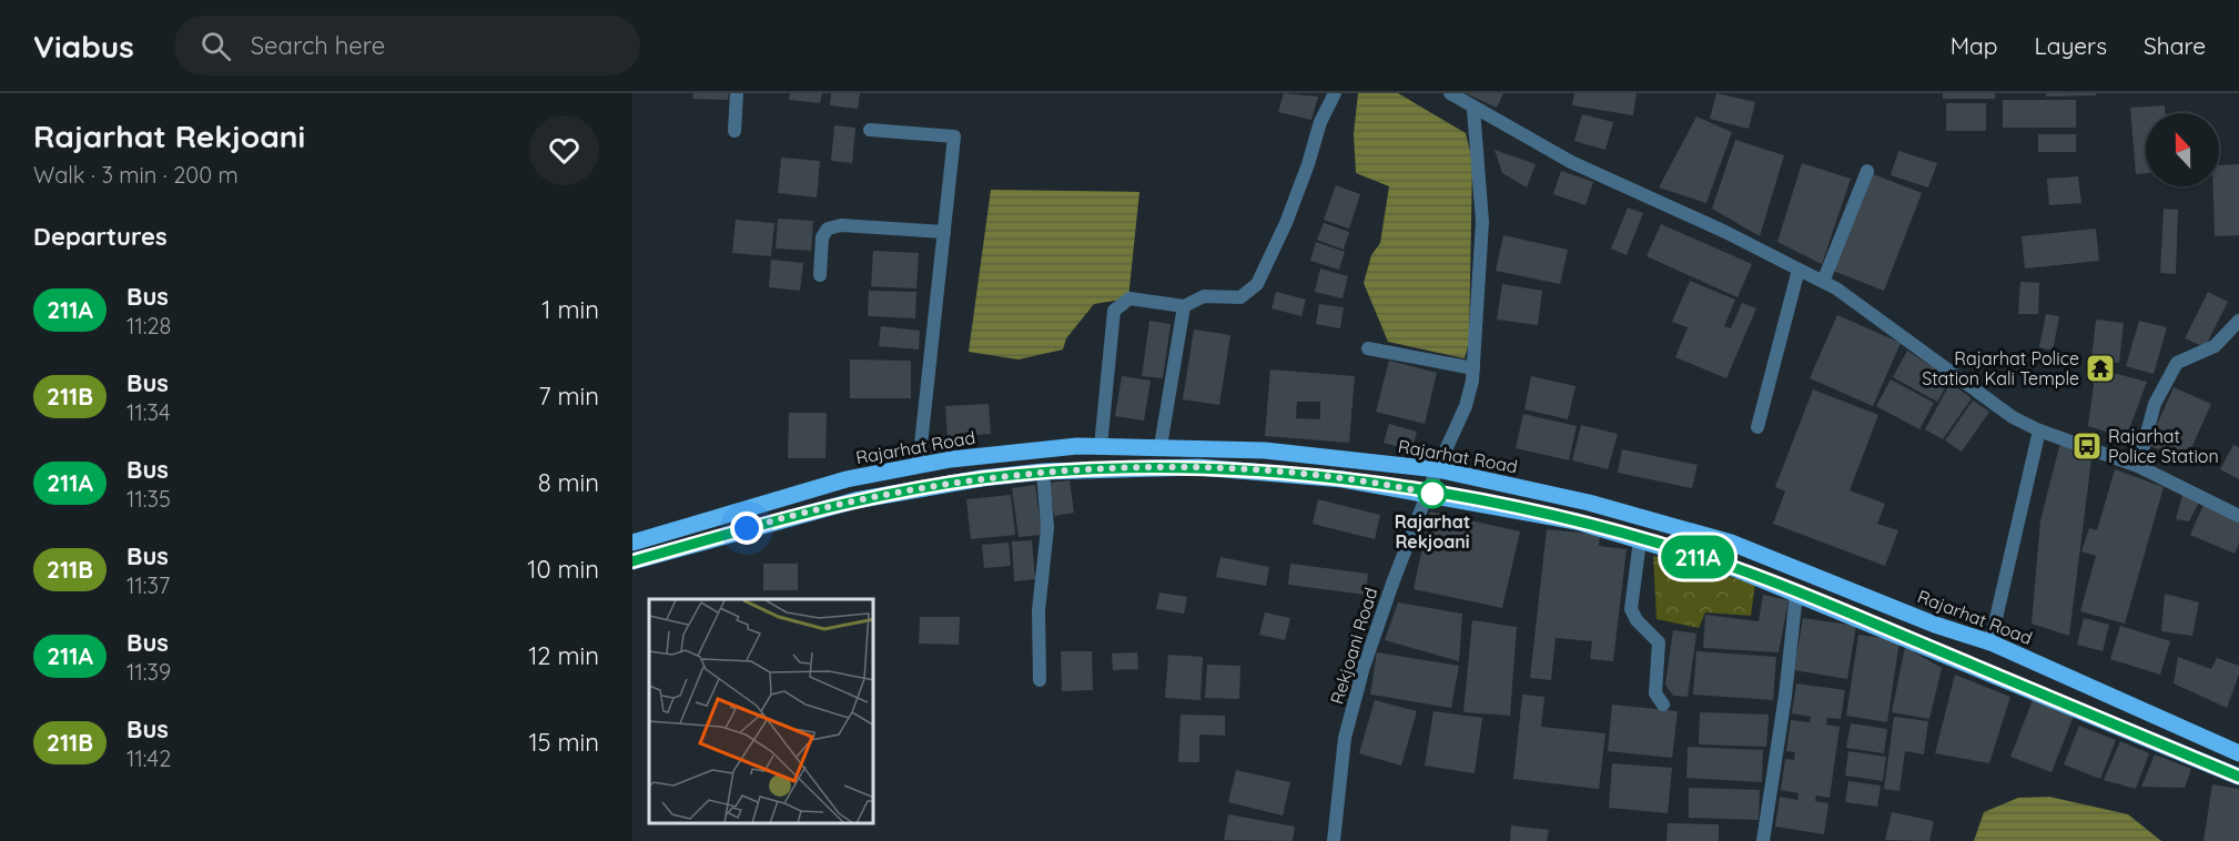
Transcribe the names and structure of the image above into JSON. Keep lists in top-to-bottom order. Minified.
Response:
{"streets":{"main road":["Rajarhat Road"],"street":["Rekjoani Road"]},"crossings":[["Rajarhat Road","Rekjoani Road"]],"places":{"temple":["Rajarhat Police Station Kali Temple"],"bus stop":["Rajarhat Police Station"],"other":["Rajarhat Rekjoani"]},"lines":["bus line 211A"],"north":"top","page":{"header":"Viabus","search":"Search here","nav":["Map","Layers","Share"],"heading":[["Rajarhat Rekjoani","Walk · 3 min · 200 m"],"Departures"],"on_map":"211A","list":[{"mark":"211A","name":"Bus","note":"11:28","value":"1 min"},{"mark":"211B","name":"Bus","note":"11:34","value":"7 min"},{"mark":"211A","name":"Bus","note":"11:35","value":"8 min"},{"mark":"211B","name":"Bus","note":"11:37","value":"10 min"},{"mark":"211A","name":"Bus","note":"11:39","value":"12 min"},{"mark":"211B","name":"Bus","note":"11:42","value":"15 min"}]}}
